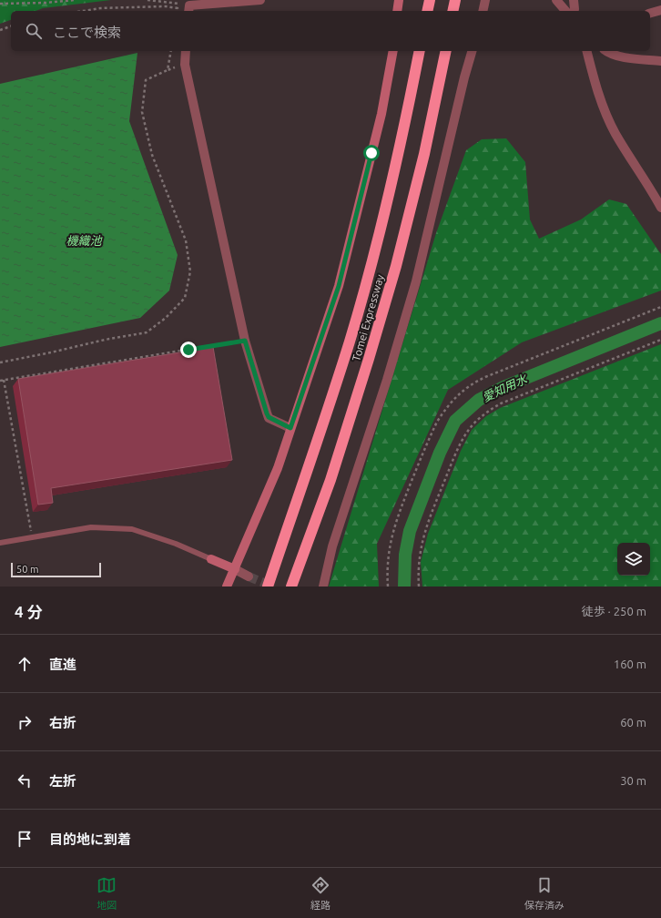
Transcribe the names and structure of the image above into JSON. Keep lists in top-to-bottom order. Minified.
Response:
{"streets":{"highway":["Tomei Expressway"]},"water":["機織池","愛知用水"],"scale_bar":"50 m","page":{"search":"ここで検索","scale":"50 m","heading":["4 分","徒歩 · 250 m"],"list":[["直進","160 m"],["右折","60 m"],["左折","30 m"],"目的地に到着"],"nav":["地図","経路","保存済み"]}}
